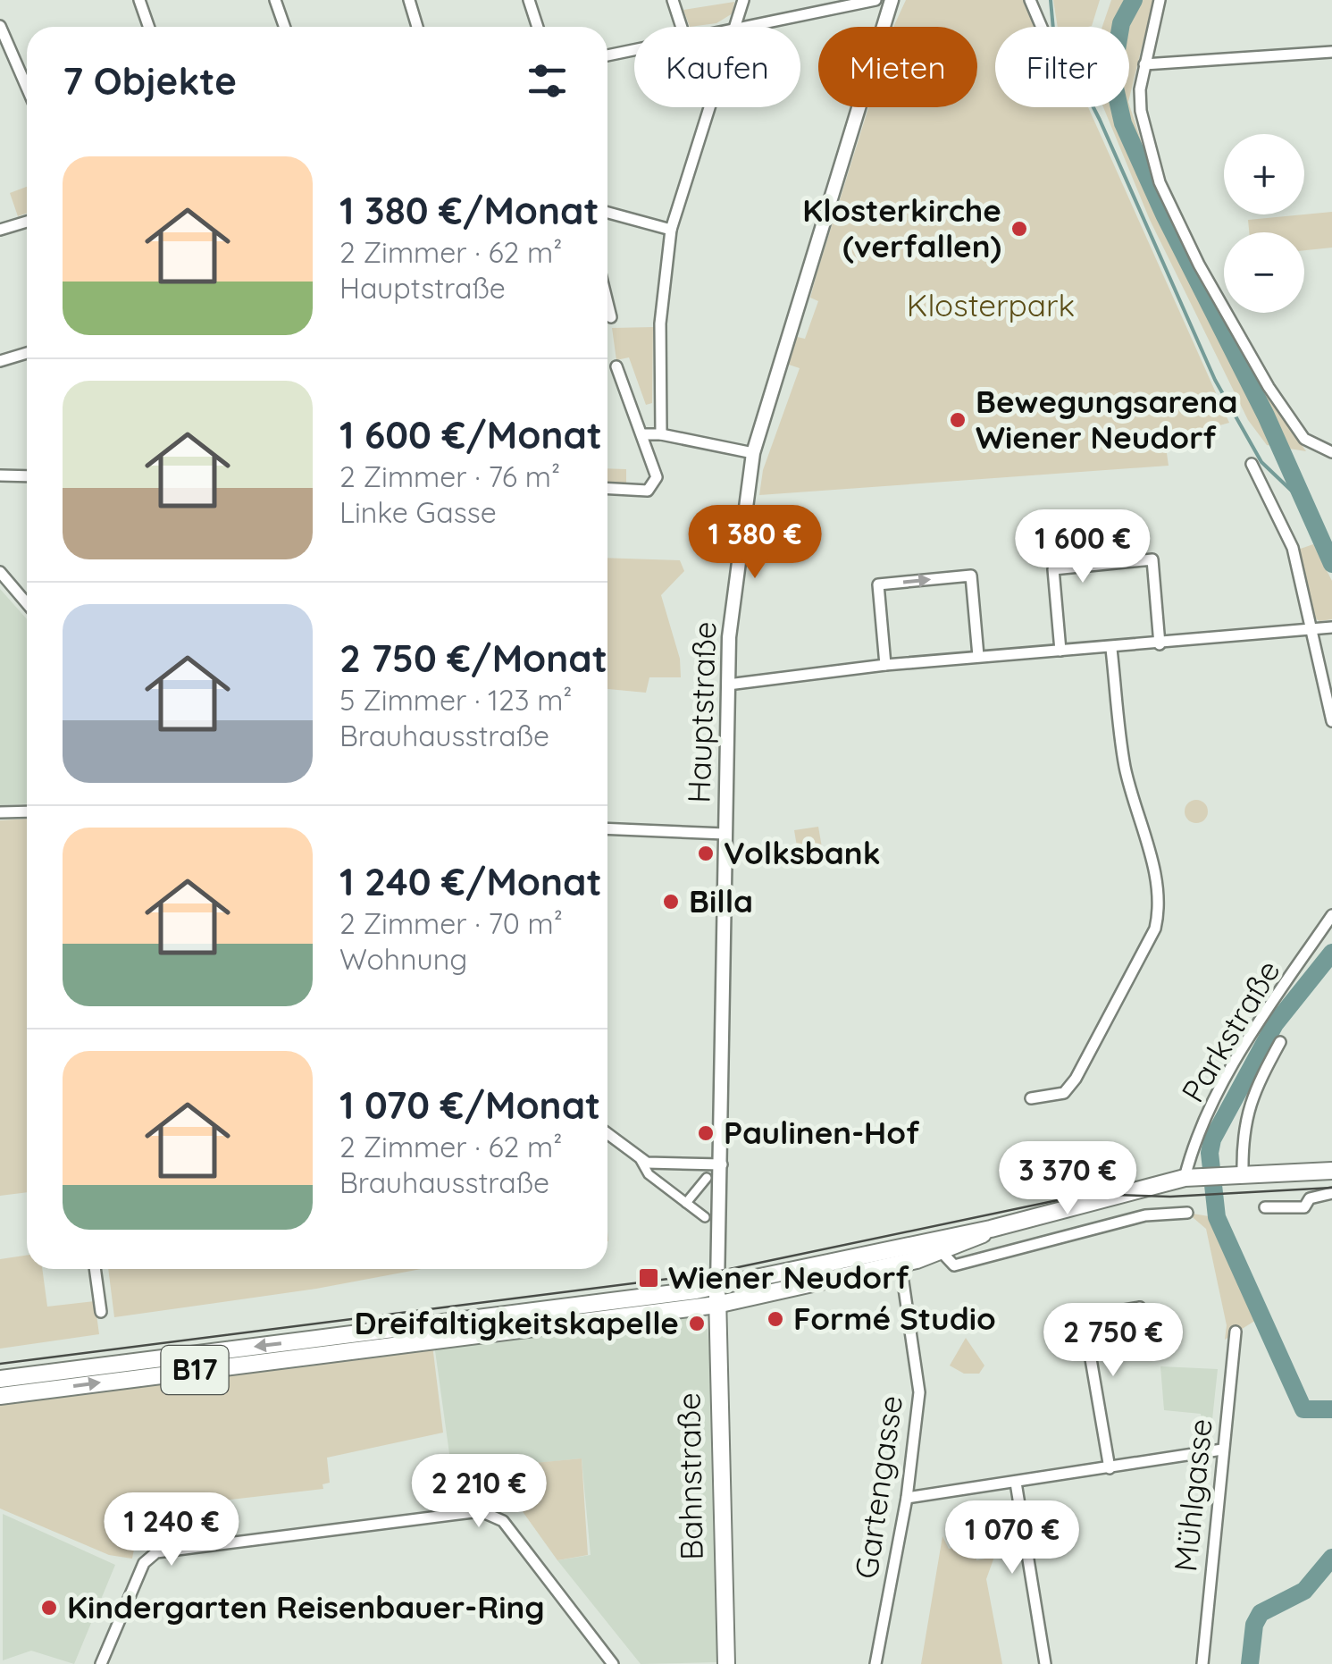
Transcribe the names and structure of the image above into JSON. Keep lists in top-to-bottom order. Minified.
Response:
{"streets":{"main road":["B17","Bahnstraße"],"street":["Hauptstraße","Parkstraße","Gartengasse","Mühlgasse"]},"crossings":[["Hauptstraße","B17"],["Hauptstraße","Bahnstraße"],["Parkstraße","B17"],["B17","Bahnstraße"],["B17","Gartengasse"]],"parks":["Klosterpark"],"places":{"other":["Klosterkirche (verfallen)","Bewegungsarena Wiener Neudorf","Volksbank","Billa","Paulinen-Hof","Formé Studio","Dreifaltigkeitskapelle","Kindergarten Reisenbauer-Ring"],"transit":["Wiener Neudorf"]},"page":{"chip":["Kaufen","Mieten","Filter"],"heading":"7 Objekte","map_buttons":["+","−"],"list":[{"name":"1 380 €/Monat","note":"2 Zimmer · 62 m² · Hauptstraße"},{"name":"1 600 €/Monat","note":"2 Zimmer · 76 m² · Linke Gasse"},{"name":"2 750 €/Monat","note":"5 Zimmer · 123 m² · Brauhausstraße"},{"name":"1 240 €/Monat","note":"2 Zimmer · 70 m² · Wohnung"},{"name":"1 070 €/Monat","note":"2 Zimmer · 62 m² · Brauhausstraße"}],"price":["1 380 €","1 600 €","3 370 €","2 750 €","2 210 €","1 240 €","1 070 €"]}}
